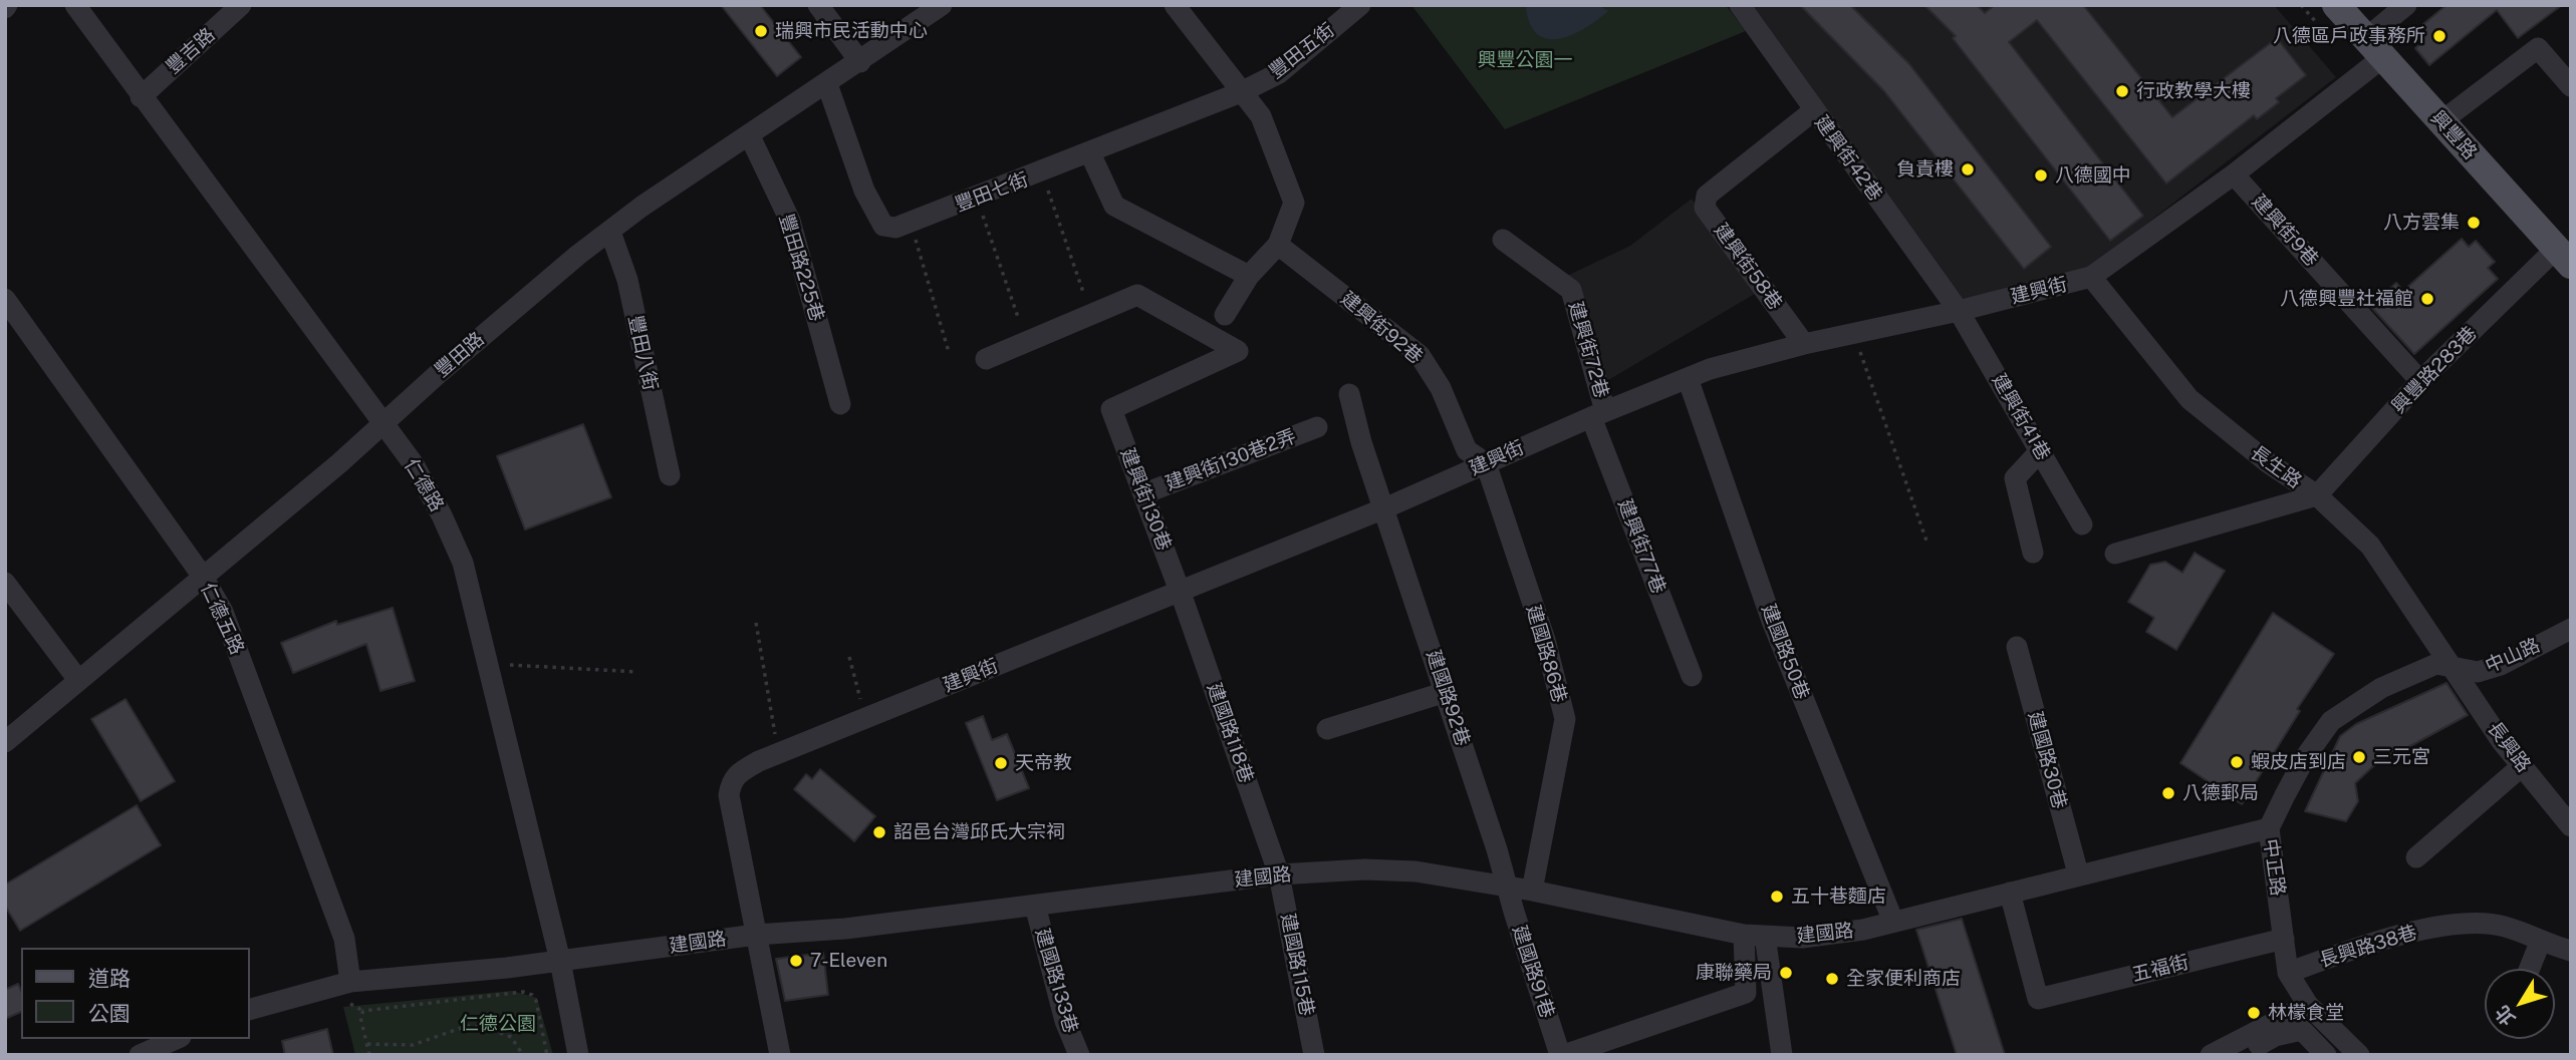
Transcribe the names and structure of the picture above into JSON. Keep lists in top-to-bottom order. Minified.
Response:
{"streets":{"main road":["興豐路"],"street":["豐吉路","豐田五街","建興街42巷","豐田七街","建興街9巷","建興街58巷","豐田路225巷","建興街","建興街92巷","建興街72巷","豐田八街","豐田路","興豐路283巷","建興街41巷","建興街130巷2弄","長生路","仁德路","建興街130巷","建興街77巷","仁德五路","建國路50巷","建國路86巷","中山路","建國路92巷","建國路118巷","長興路","建國路30巷","中正路","建國路","長興路38巷","建國路115巷","五福街","建國路91巷","建國路133巷"]},"crossings":[["豐吉路","仁德路"],["豐田五街","豐田七街"],["興豐路","建興街"],["興豐路","興豐路283巷"],["建興街42巷","建興街58巷"],["建興街42巷","建興街"],["建興街42巷","建興街41巷"],["豐田七街","豐田路"],["建興街9巷","建興街"],["建興街9巷","興豐路283巷"],["建興街58巷","建興街"],["豐田路225巷","豐田路"],["建興街","建興街92巷"],["建興街","建興街72巷"],["建興街","建興街41巷"],["建興街","長生路"],["建興街","建興街130巷"],["建興街","建興街77巷"],["建興街","建國路50巷"],["建興街","建國路86巷"],["建興街","建國路92巷"],["建興街","建國路118巷"],["建興街","建國路"],["建興街92巷","建國路86巷"],["建興街72巷","建興街77巷"],["豐田八街","豐田路"],["豐田路","仁德路"],["豐田路","仁德五路"],["興豐路283巷","長生路"],["建興街130巷2弄","建興街130巷"],["長生路","中山路"],["長生路","長興路"],["長生路","中正路"],["仁德路","建國路"],["建興街130巷","建國路118巷"],["仁德五路","建國路"],["建國路50巷","建國路"],["建國路86巷","建國路"],["中山路","長興路"],["中山路","中正路"],["建國路92巷","建國路"],["建國路92巷","建國路91巷"],["建國路118巷","建國路"],["建國路118巷","建國路115巷"],["長興路","中正路"],["建國路30巷","建國路"],["中正路","建國路"],["中正路","長興路38巷"],["中正路","五福街"],["建國路","建國路115巷"],["建國路","五福街"],["建國路","建國路91巷"],["建國路","建國路133巷"]],"parks":["興豐公園一","仁德公園"],"places":["瑞興市民活動中心","八德區戶政事務所","行政教學大樓","負責樓","八德國中","八方雲集","八德興豐社福館","三元宮","蝦皮店到店","天帝教","八德郵局","詔邑台灣邱氏大宗祠","五十巷麵店","7-Eleven","康聯藥局","全家便利商店","林檬食堂"],"legend":["道路","公園"],"north":"bottom left"}
